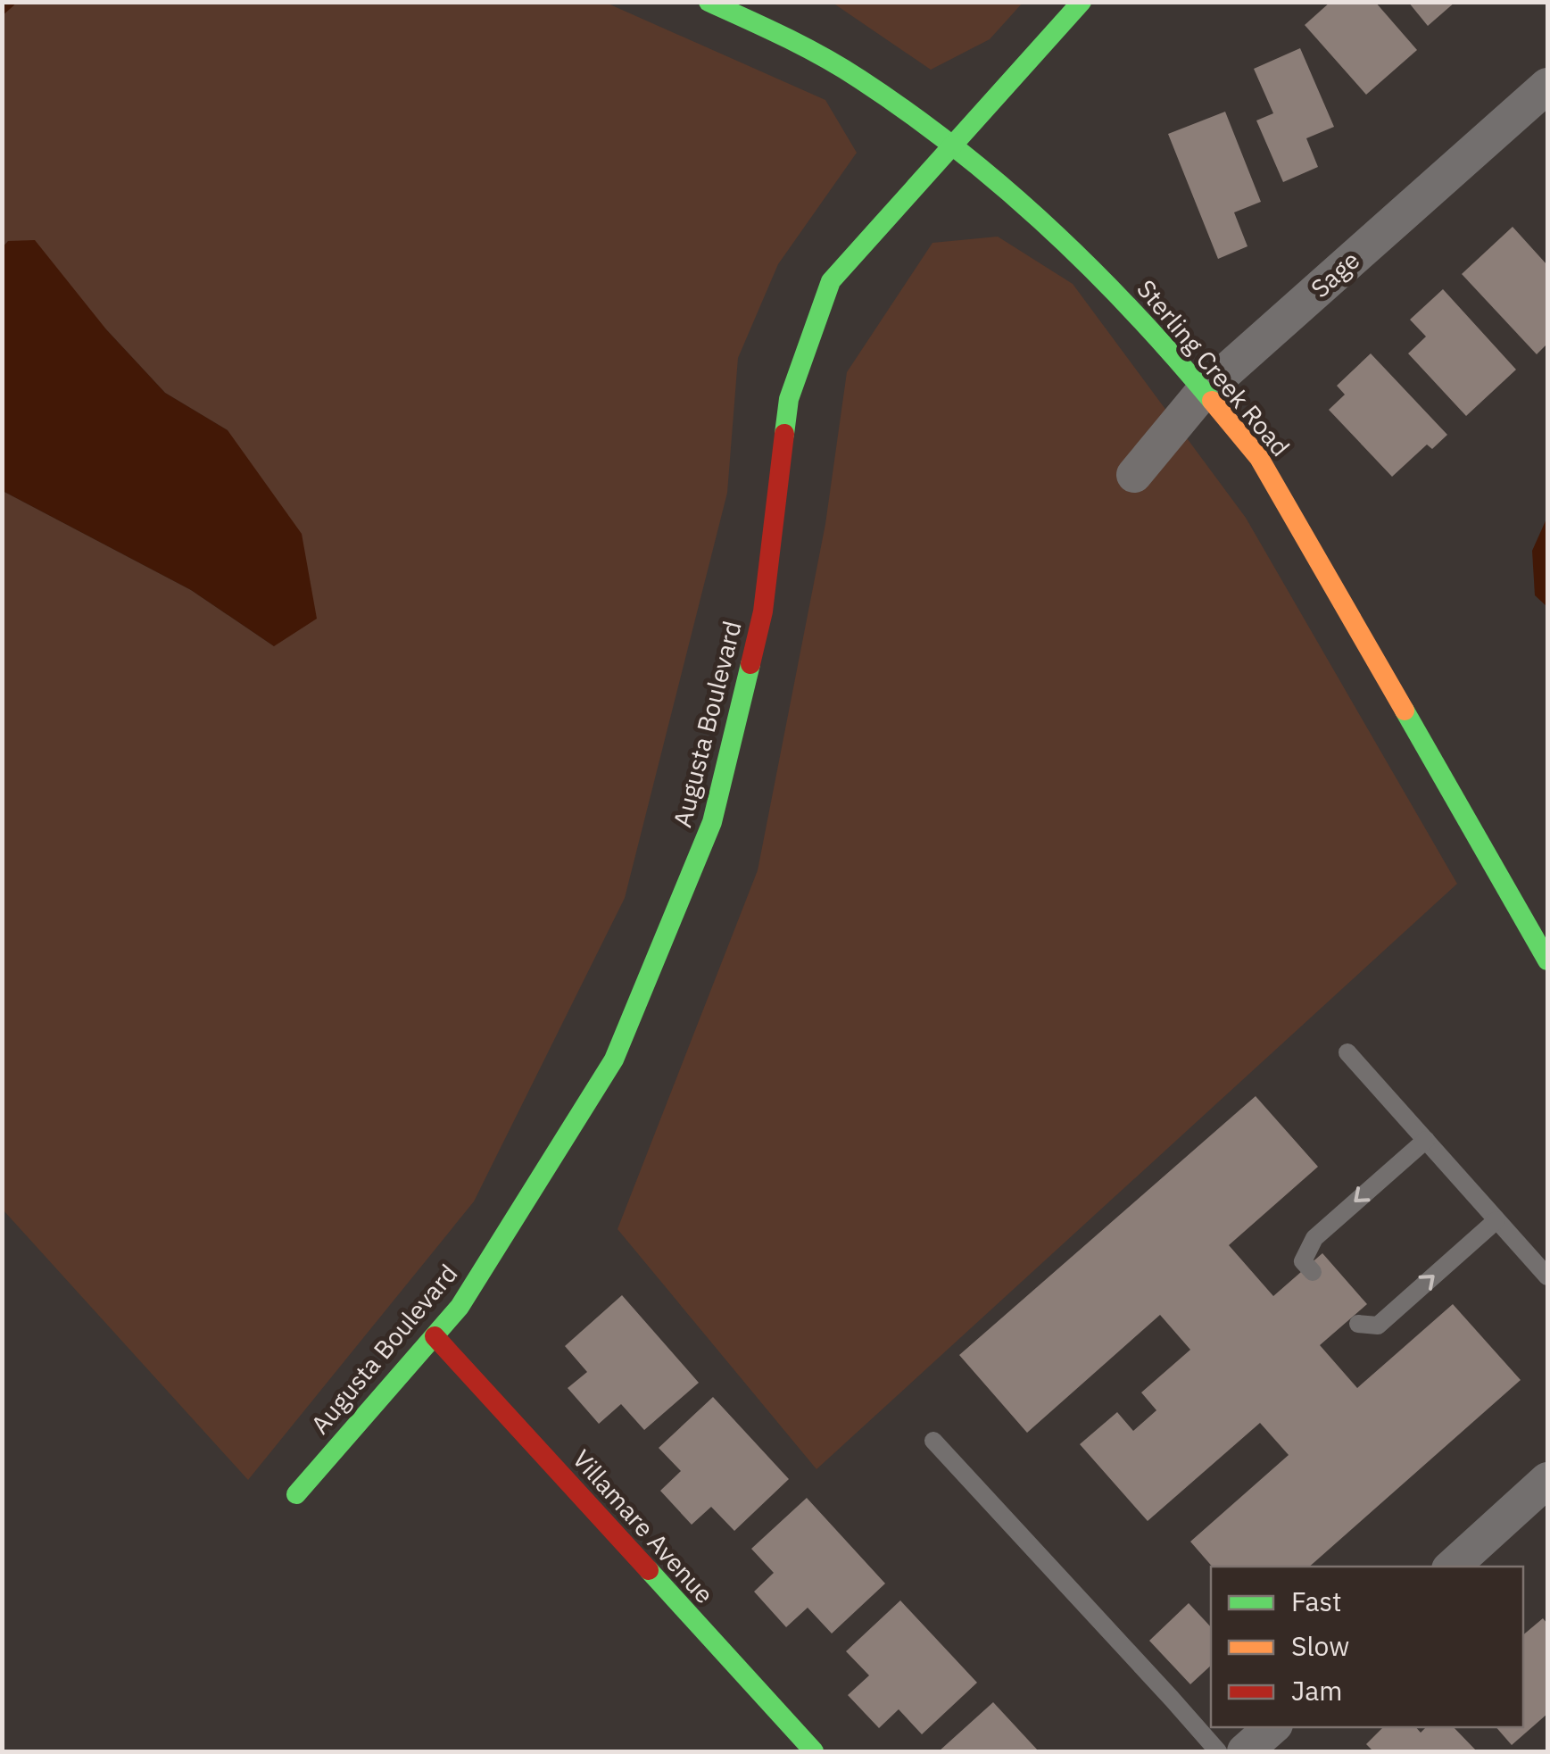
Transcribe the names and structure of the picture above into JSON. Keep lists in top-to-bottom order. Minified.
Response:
{"streets":{"street":["Sage","Sterling Creek Road","Augusta Boulevard","Villamare Avenue"]},"crossings":[["Sage","Sterling Creek Road"],["Sterling Creek Road","Augusta Boulevard"],["Augusta Boulevard","Villamare Avenue"]],"legend":["Fast","Slow","Jam"]}
